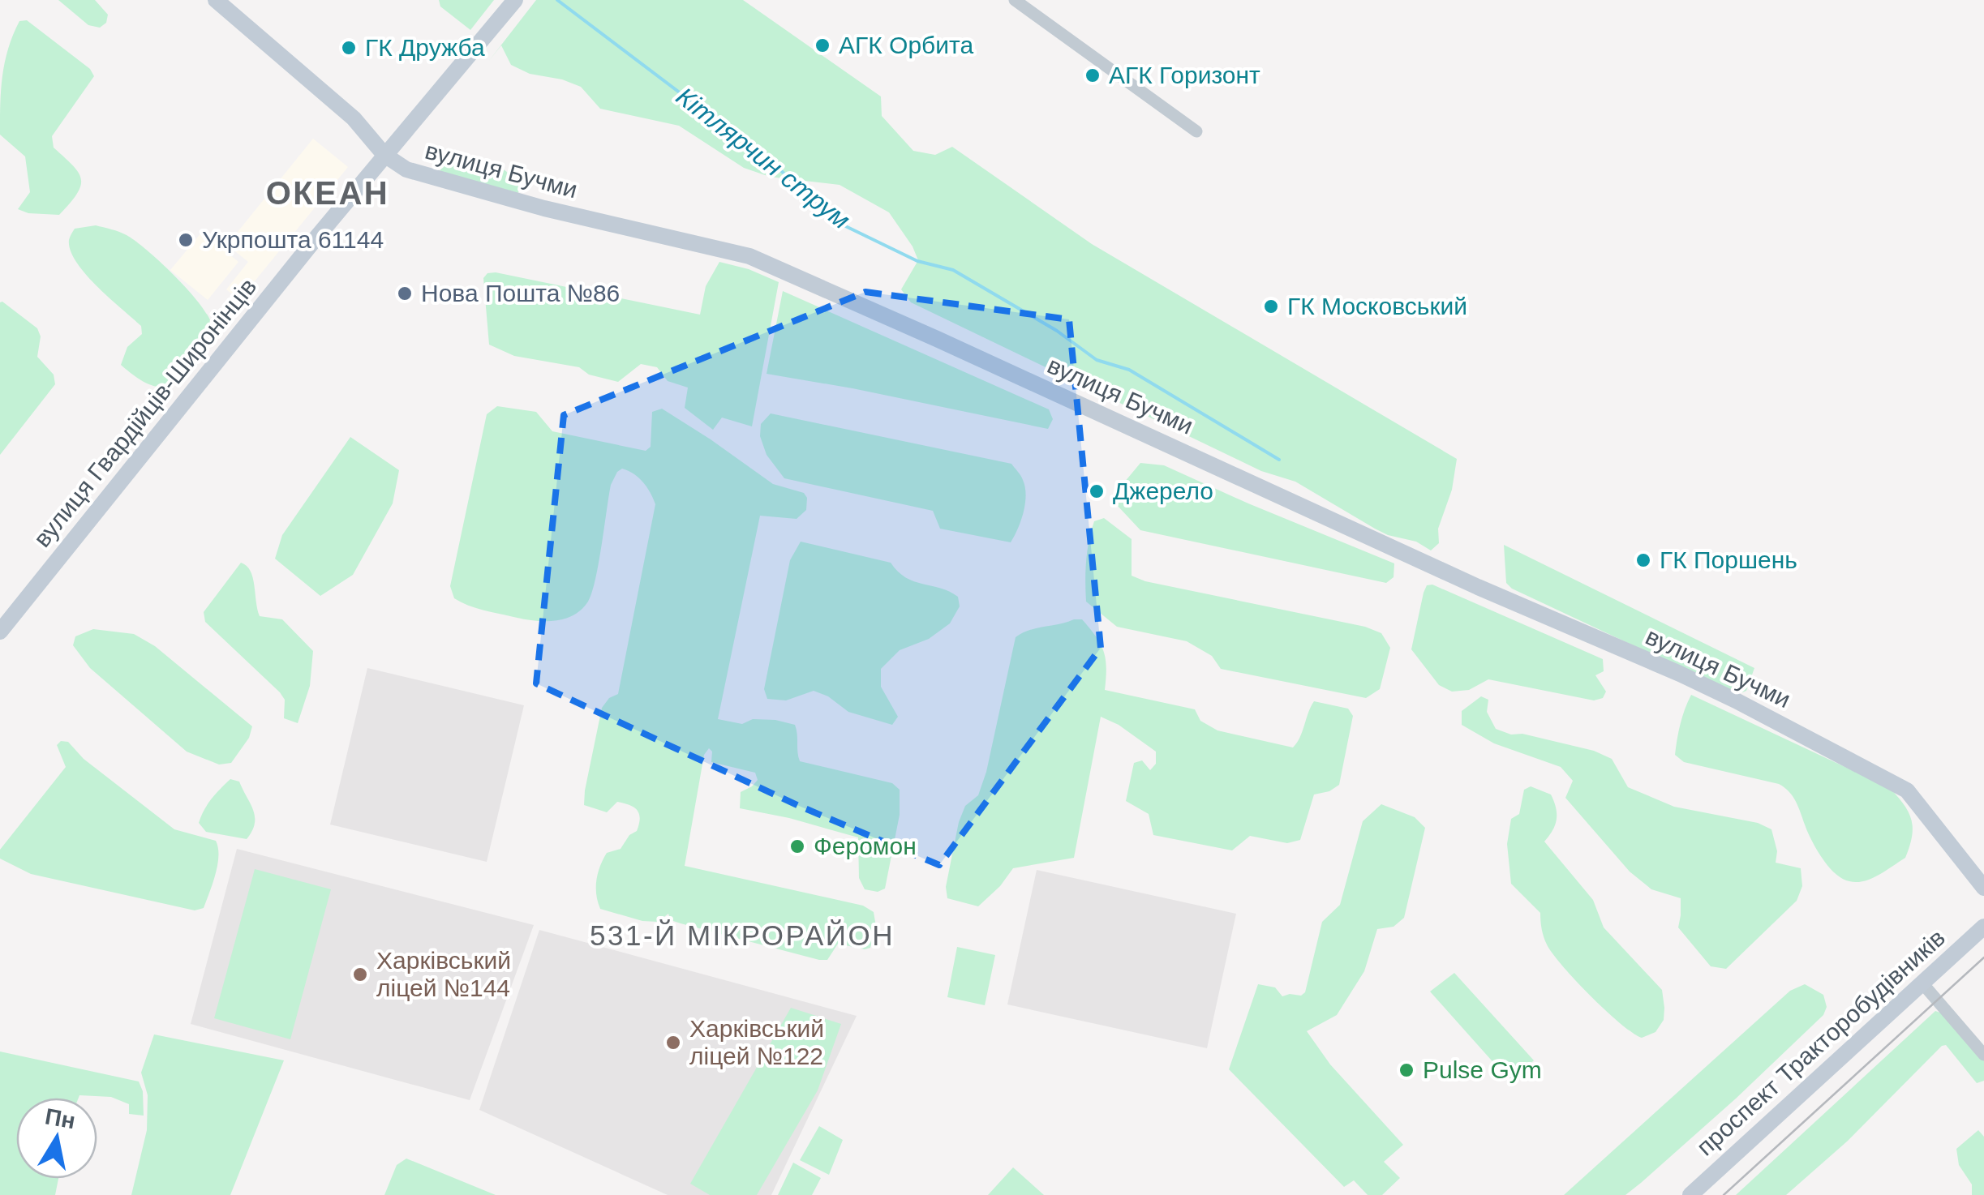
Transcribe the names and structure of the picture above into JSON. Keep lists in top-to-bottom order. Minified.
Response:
{"streets":{"street":["вулиця Бучми","вулиця Гвардійців-Широнінців","проспект Тракторобудівників"]},"crossings":[["вулиця Бучми","вулиця Гвардійців-Широнінців"]],"districts":["ОКЕАН","531-Й МІКРОРАЙОН"],"water":["Кітлярчин струм"],"places":["АГК Орбита","ГК Дружба","АГК Горизонт","Укрпошта 61144","Нова Пошта №86","ГК Московський","Джерело","ГК Поршень","Феромон","Харківський ліцей №144","Харківський ліцей №122","Pulse Gym"],"north":"top"}
